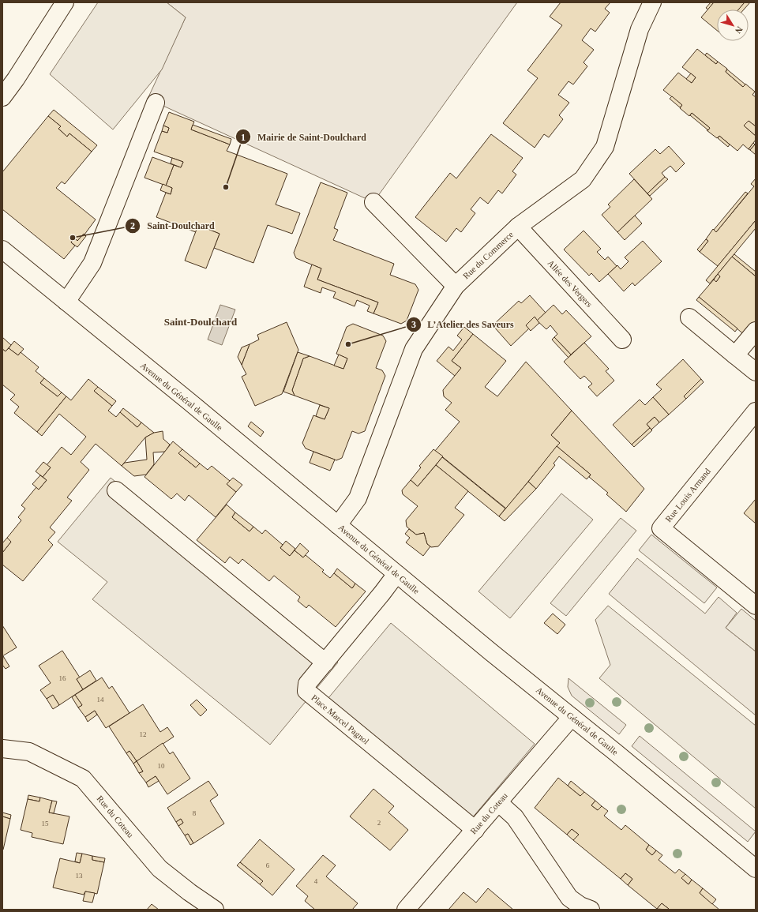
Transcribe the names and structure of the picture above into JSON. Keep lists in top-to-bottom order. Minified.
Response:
{"streets":{"street":["Rue du Commerce","Allée des Vergers","Avenue du Général de Gaulle","Rue Louis Armand","Place Marcel Pagnol","Rue du Coteau"]},"crossings":[["Rue du Commerce","Allée des Vergers"],["Rue du Commerce","Avenue du Général de Gaulle"],["Avenue du Général de Gaulle","Place Marcel Pagnol"],["Avenue du Général de Gaulle","Rue du Coteau"],["Place Marcel Pagnol","Rue du Coteau"]],"districts":["Saint-Doulchard"],"places":["Mairie de Saint-Doulchard","Saint-Doulchard","L’Atelier des Saveurs"],"house_numbers":["16","14","12","10","8","2","15","6","13","4"],"north":"bottom right"}
